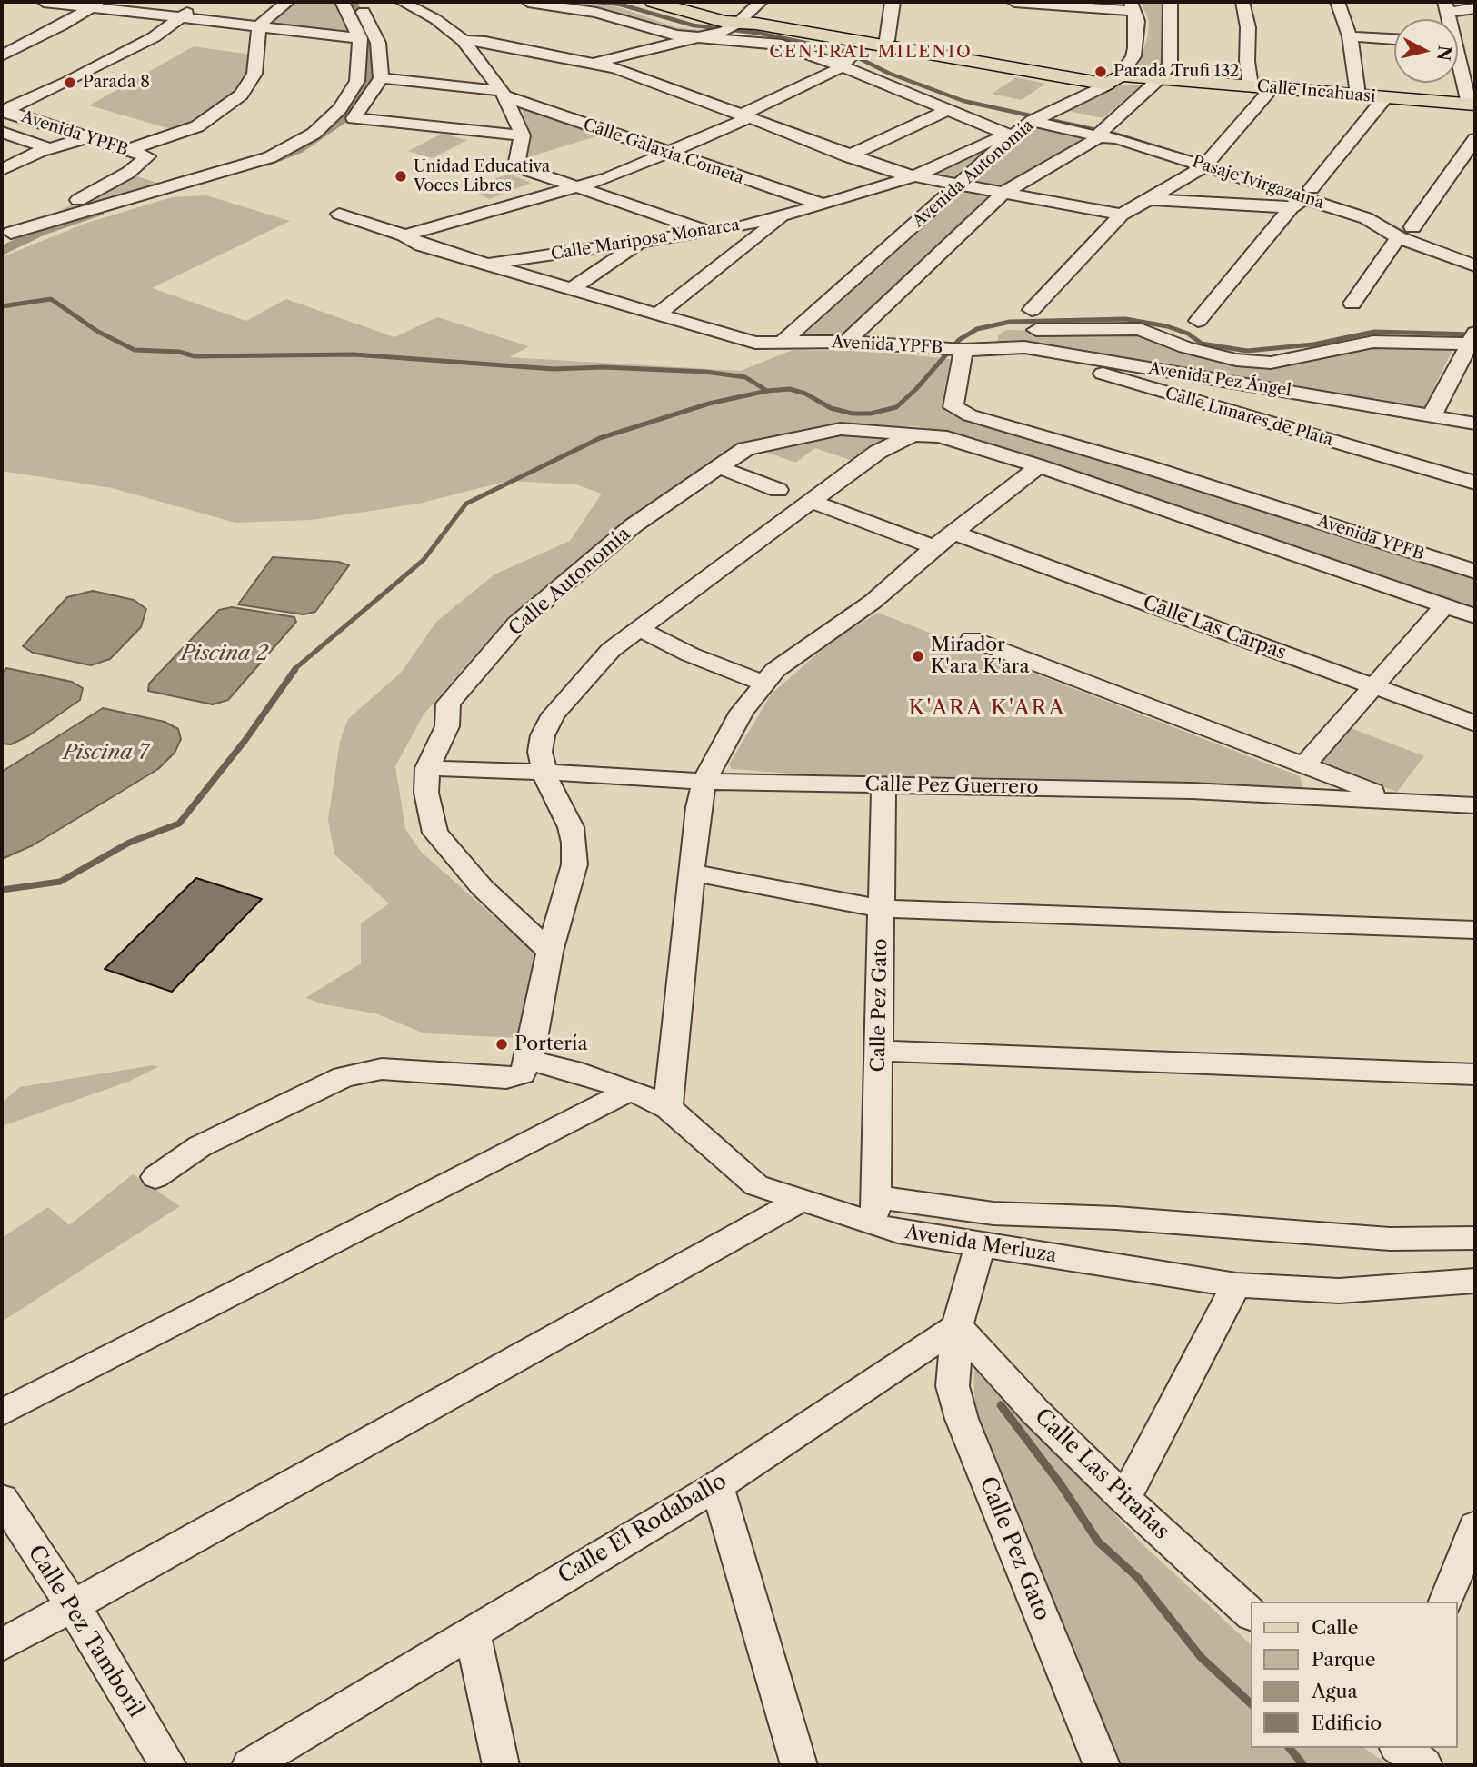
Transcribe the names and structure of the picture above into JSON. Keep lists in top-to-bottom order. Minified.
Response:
{"streets":{"main road":["Calle Incahuasi"],"street":["Avenida YPFB","Calle Galaxia Cometa","Avenida Autonomía","Pasaje Ivirgazama","Calle Mariposa Monarca","Avenida Pez Ángel","Calle Lunares de Plata","Calle Autonomía","Calle Las Carpas","Calle Pez Guerrero","Calle Pez Gato","Avenida Merluza","Calle Las Pirañas","Calle El Rodaballo","Calle Pez Tamboril"]},"crossings":[["Calle Incahuasi","Avenida Autonomía"],["Avenida YPFB","Avenida Autonomía"],["Avenida YPFB","Calle Mariposa Monarca"],["Avenida YPFB","Avenida Pez Ángel"],["Calle Galaxia Cometa","Calle Mariposa Monarca"],["Avenida Autonomía","Pasaje Ivirgazama"],["Avenida Autonomía","Calle Mariposa Monarca"],["Avenida Pez Ángel","Calle Lunares de Plata"],["Calle Autonomía","Calle Pez Guerrero"],["Calle Pez Guerrero","Calle Pez Gato"],["Calle Pez Gato","Avenida Merluza"],["Calle Pez Gato","Calle Las Pirañas"],["Calle Pez Gato","Calle El Rodaballo"],["Calle Las Pirañas","Calle El Rodaballo"]],"districts":["CENTRAL MILENIO","K'ARA K'ARA"],"water":["Piscina 2","Piscina 7"],"places":["Parada Trufi 132","Parada 8","Unidad Educativa Voces Libres","Mirador K'ara K'ara","Portería"],"legend":["Calle","Parque","Agua","Edificio"],"north":"right"}
